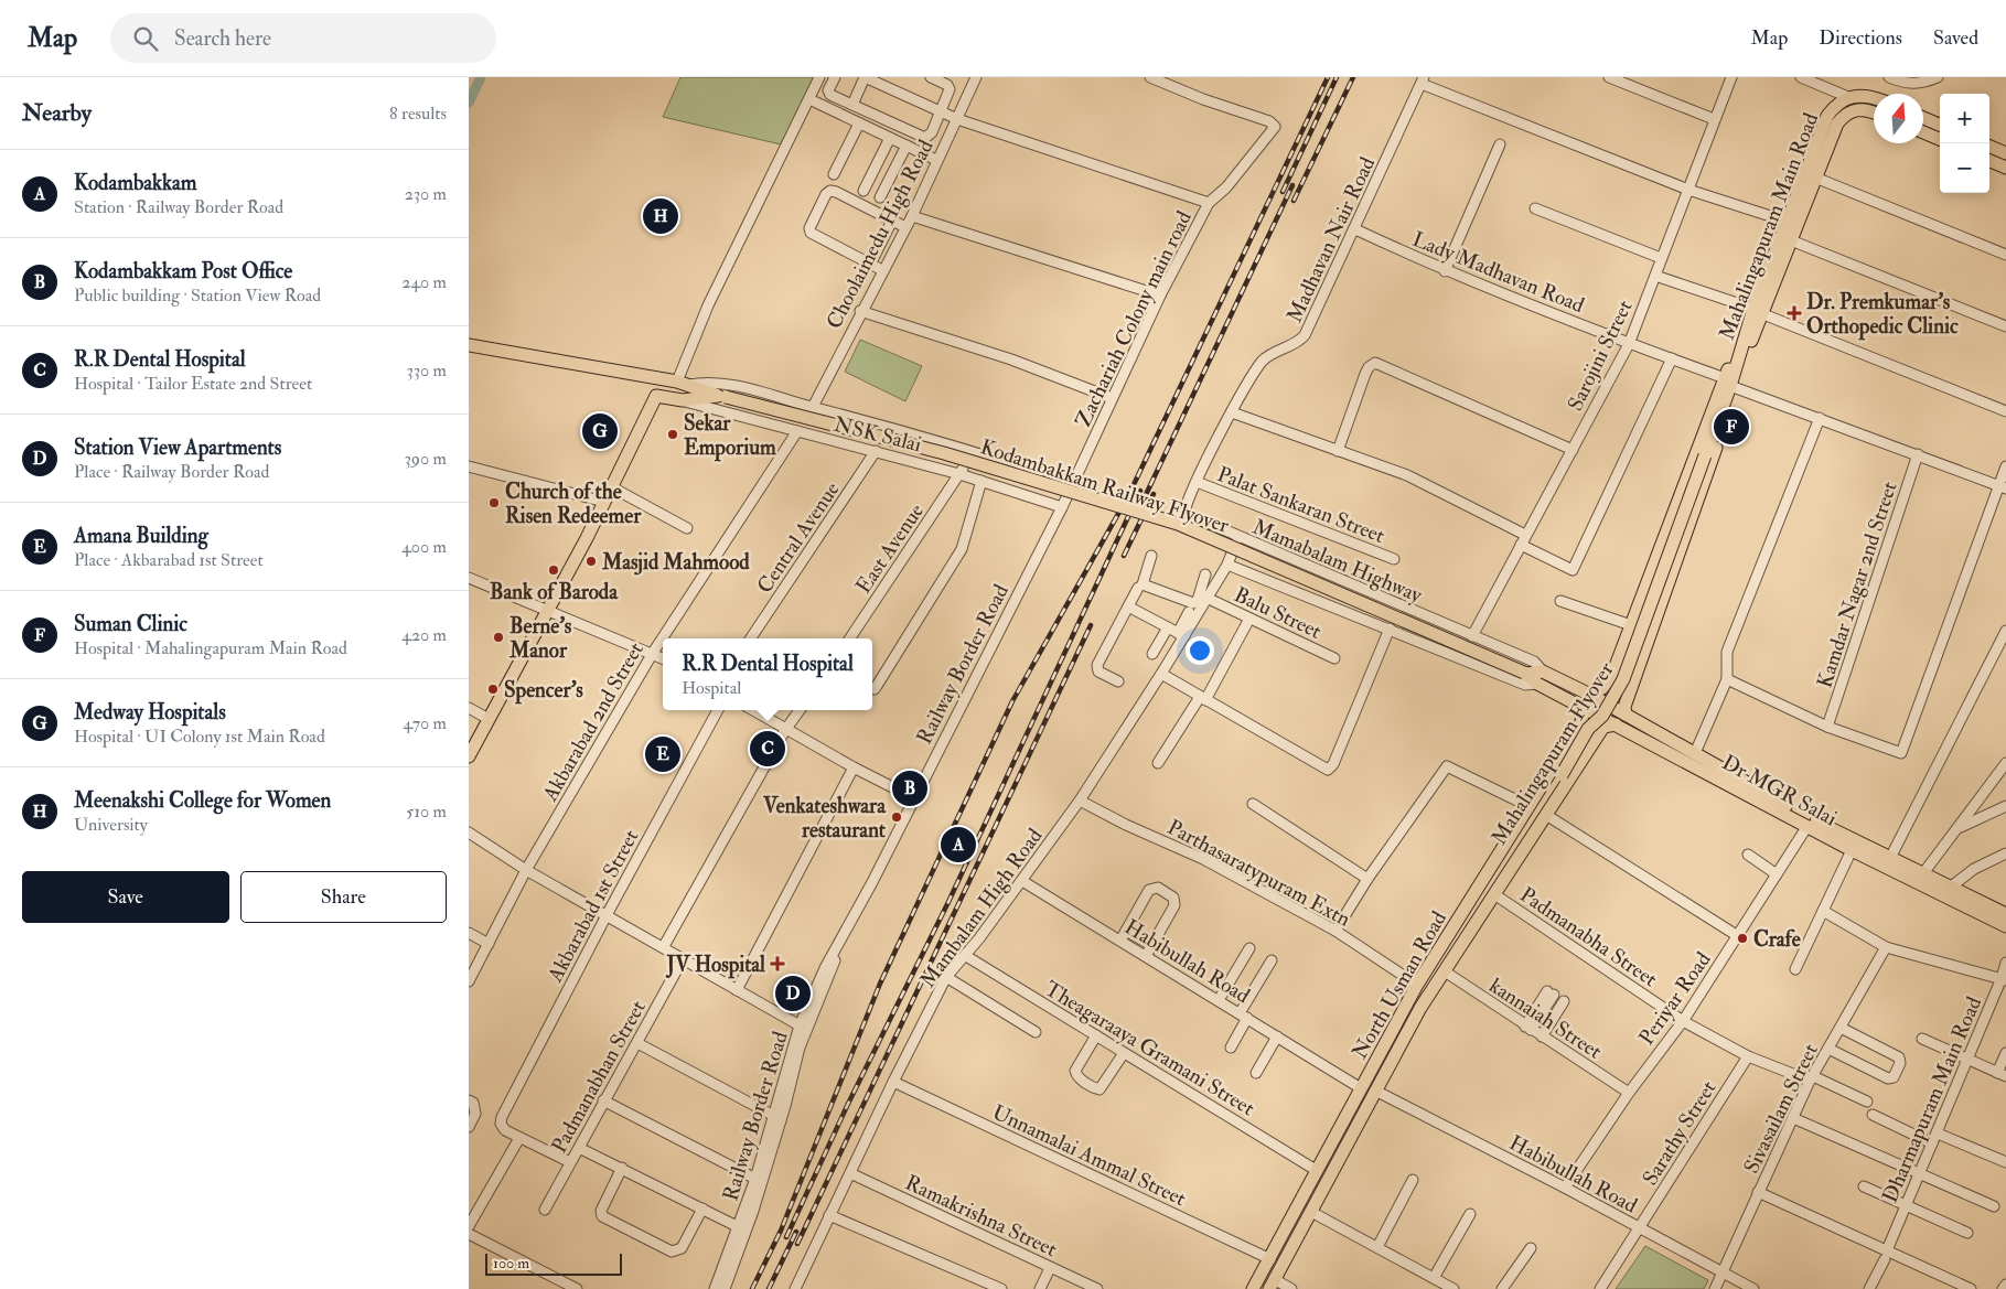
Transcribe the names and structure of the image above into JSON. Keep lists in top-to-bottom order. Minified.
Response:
{"streets":{"main road":["Mahalingapuram Main Road","Kodambakkam Railway Flyover","Mahalingapuram Flyover","Dr MGR Salai","North Usman Road"],"street":["Choolaimedu High Road","Madhavan Nair Road","Lady Madhavan Road","Zachariah Colony main road","Sarojini Street","NSK Salai","Palat Sankaran Street","Central Avenue","East Avenue","Mamabalam Highway","Kamdar Nagar 2nd Street","Balu Street","Railway Border Road","Akbarabad 2nd Street","Parthasaratypuram Extn","Akbarabad 1st Street","Mambalam High Road","Padmanabha Street","Habibullah Road","Periyar Road","kannaiah Street","Theagaraaya Gramani Street","Padmanabhan Street","Dharmapuram Main Road","Sivasailam Street","Sarathy Street","Unnamalai Ammal Street","Ramakrishna Street"]},"crossings":[["Mahalingapuram Main Road","Lady Madhavan Road"],["Mahalingapuram Main Road","Mahalingapuram Flyover"],["Madhavan Nair Road","Lady Madhavan Road"],["Madhavan Nair Road","Palat Sankaran Street"],["Madhavan Nair Road","Mamabalam Highway"],["Lady Madhavan Road","Sarojini Street"],["Lady Madhavan Road","Kamdar Nagar 2nd Street"],["Zachariah Colony main road","Railway Border Road"],["Sarojini Street","Mamabalam Highway"],["NSK Salai","Kodambakkam Railway Flyover"],["NSK Salai","Central Avenue"],["NSK Salai","East Avenue"],["NSK Salai","Railway Border Road"],["NSK Salai","Akbarabad 2nd Street"],["Kodambakkam Railway Flyover","Mamabalam Highway"],["Kodambakkam Railway Flyover","Dr MGR Salai"],["Mamabalam Highway","Dr MGR Salai"],["Mamabalam Highway","Mambalam High Road"],["Balu Street","Mambalam High Road"],["Mahalingapuram Flyover","North Usman Road"],["Mahalingapuram Flyover","kannaiah Street"],["Dr MGR Salai","North Usman Road"],["Dr MGR Salai","Periyar Road"],["Parthasaratypuram Extn","Mambalam High Road"],["Parthasaratypuram Extn","North Usman Road"],["Mambalam High Road","Habibullah Road"],["Mambalam High Road","Theagaraaya Gramani Street"],["Mambalam High Road","Unnamalai Ammal Street"],["Mambalam High Road","Ramakrishna Street"],["Padmanabha Street","North Usman Road"],["Padmanabha Street","Periyar Road"],["Padmanabha Street","Sivasailam Street"],["Padmanabha Street","Sarathy Street"],["Habibullah Road","North Usman Road"],["Habibullah Road","Periyar Road"],["Habibullah Road","Sivasailam Street"],["Habibullah Road","Sarathy Street"],["North Usman Road","kannaiah Street"],["North Usman Road","Theagaraaya Gramani Street"],["North Usman Road","Unnamalai Ammal Street"],["Periyar Road","kannaiah Street"]],"places":{"health":["Dr. Premkumar's Orthopedic Clinic","JV Hospital"],"other":["Sekar Emporium","Church of the Risen Redeemer","Masjid Mahmood","Bank of Baroda","Berne's Manor","Spencer’s","Venkateshwara restaurant","Crafe"]},"scale_bar":"100 m","north":"top","page":{"header":"Map","search":"Search here","nav":["Map","Directions","Saved"],"heading":["Nearby","8 results"],"map_buttons":["+","−"],"list":[{"mark":"A","name":"Kodambakkam","note":"Station · Railway Border Road","value":"230 m"},{"mark":"B","name":"Kodambakkam Post Office","note":"Public building · Station View Road","value":"240 m"},{"mark":"C","name":"R.R Dental Hospital","note":"Hospital · Tailor Estate 2nd Street","value":"330 m"},{"mark":"D","name":"Station View Apartments","note":"Place · Railway Border Road","value":"390 m"},{"mark":"E","name":"Amana Building","note":"Place · Akbarabad 1st Street","value":"400 m"},{"mark":"F","name":"Suman Clinic","note":"Hospital · Mahalingapuram Main Road","value":"420 m"},{"mark":"G","name":"Medway Hospitals","note":"Hospital · UI Colony 1st Main Road","value":"470 m"},{"mark":"H","name":"Meenakshi College for Women","note":"University","value":"510 m"}],"pins":["H","F","G","C","E","B","A","D"],"popup":["R.R Dental Hospital","Hospital"],"buttons":["Save","Share"],"scale":"100 m"}}
